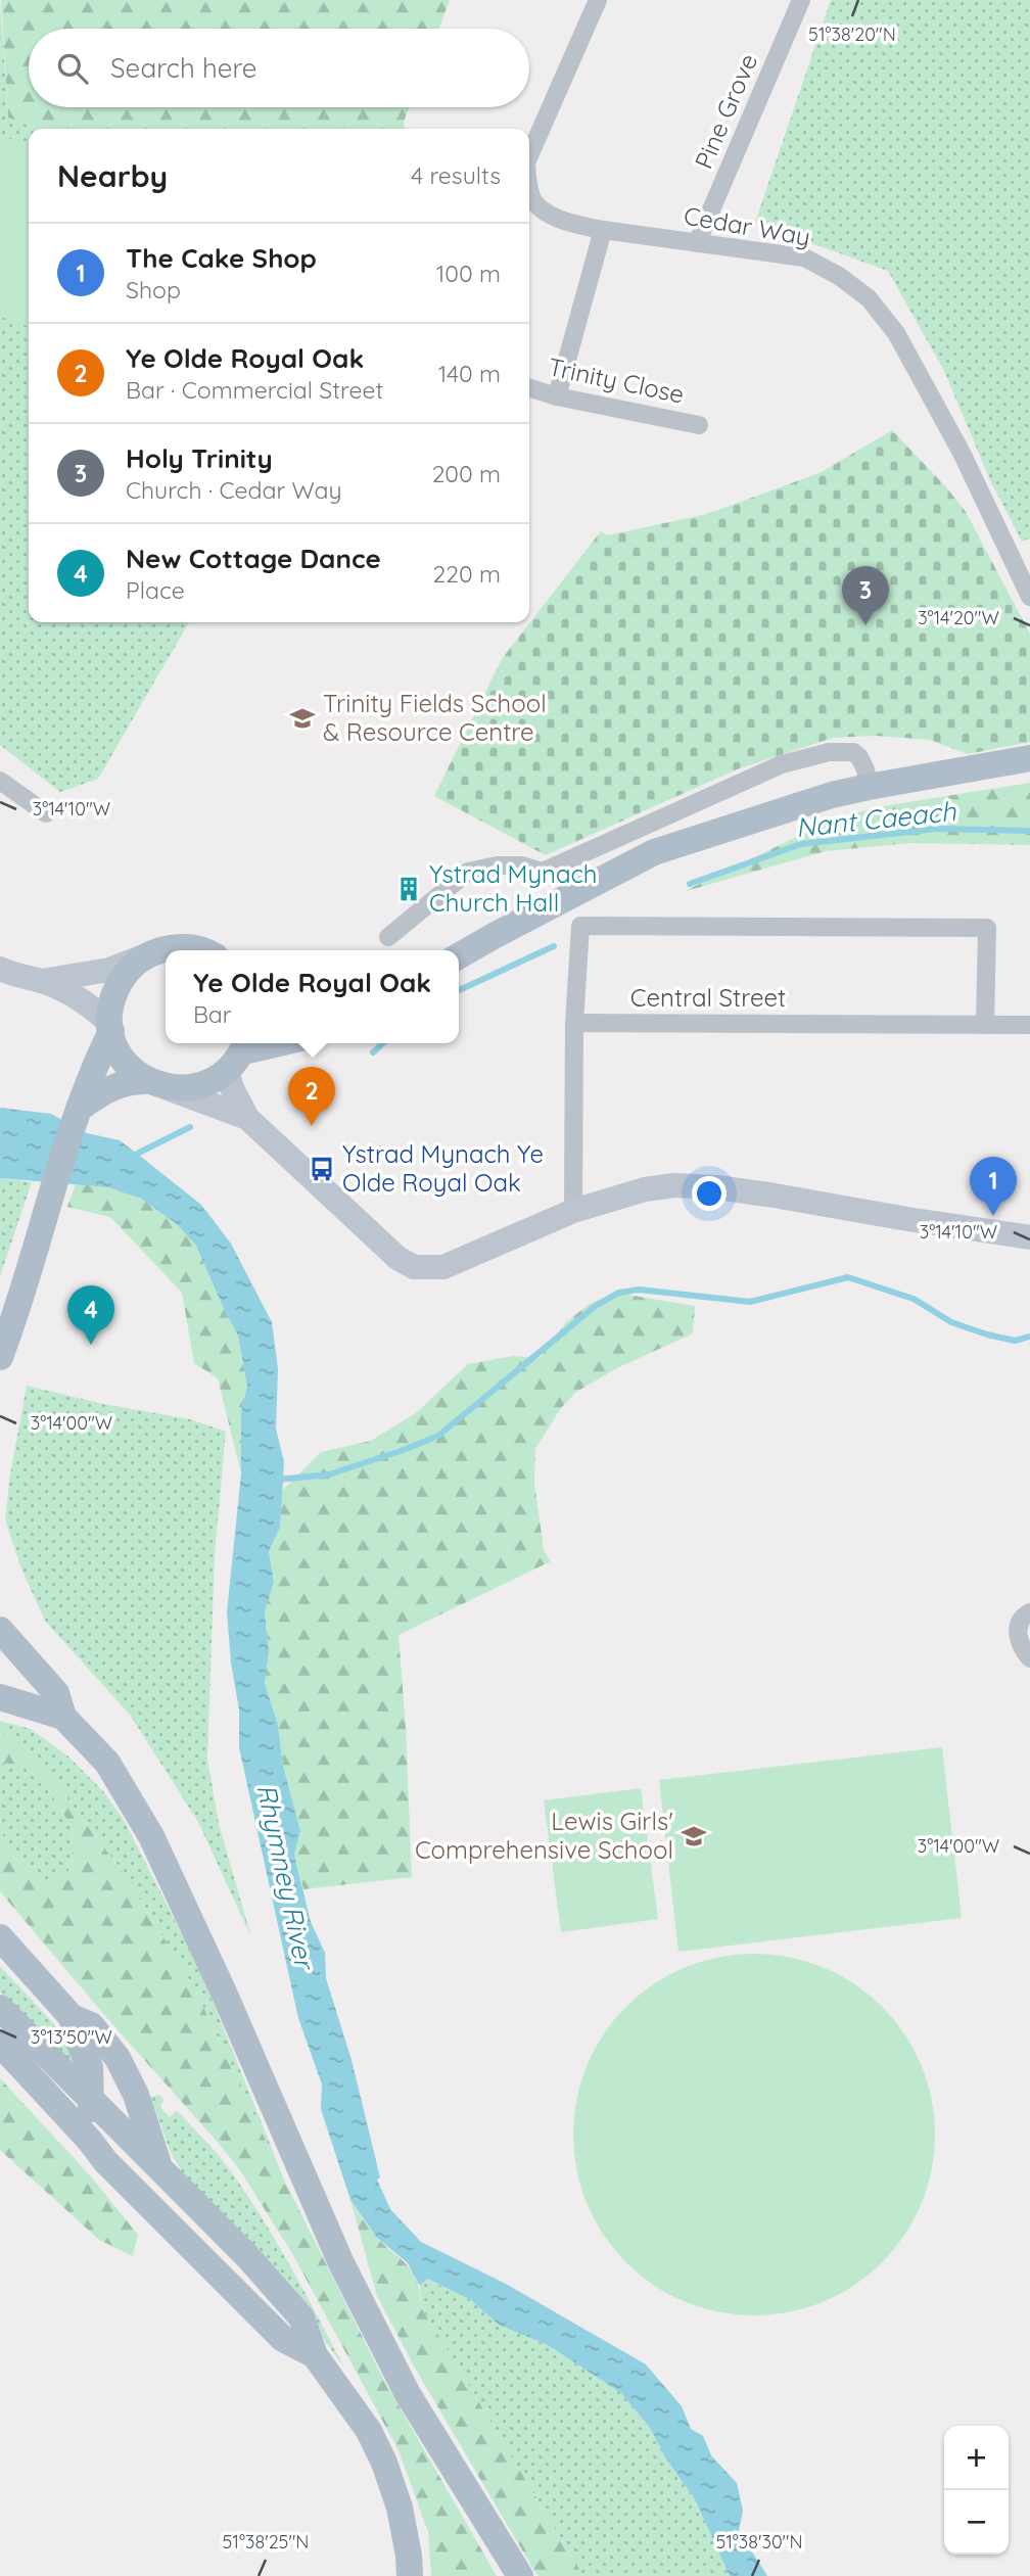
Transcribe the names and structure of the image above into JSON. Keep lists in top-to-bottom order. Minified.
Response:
{"streets":{"street":["Pine Grove","Cedar Way","Trinity Close","Central Street"]},"crossings":[["Pine Grove","Cedar Way"]],"water":["Nant Caeach","Rhymney River"],"places":{"school or university":["Trinity Fields School & Resource Centre","Lewis Girls' Comprehensive School"],"building":["Ystrad Mynach Church Hall"],"bus stop":["Ystrad Mynach Ye Olde Royal Oak"]},"page":{"search":"Search here","heading":["Nearby","4 results"],"list":[{"mark":"1","name":"The Cake Shop","note":"Shop","value":"100 m"},{"mark":"2","name":"Ye Olde Royal Oak","note":"Bar · Commercial Street","value":"140 m"},{"mark":"3","name":"Holy Trinity","note":"Church · Cedar Way","value":"200 m"},{"mark":"4","name":"New Cottage Dance","note":"Place","value":"220 m"}],"pins":["3","2","1","4"],"popup":["Ye Olde Royal Oak","Bar"],"map_buttons":["+","−"]},"coordinates":["51°38'20\"N","3°14'20\"W","3°14'10\"W","3°14'00\"W","3°13'50\"W","51°38'25\"N","51°38'30\"N"]}
